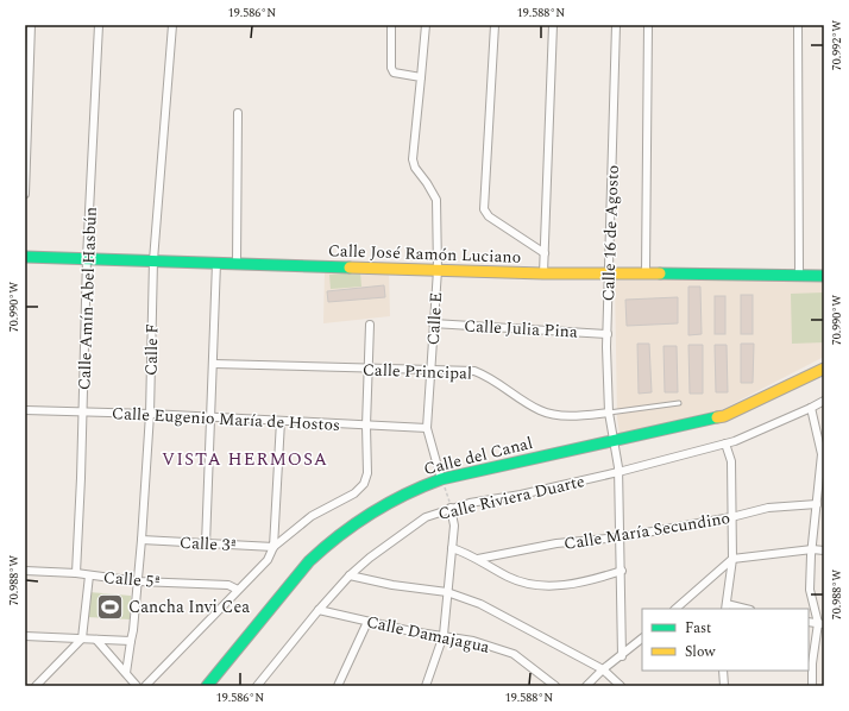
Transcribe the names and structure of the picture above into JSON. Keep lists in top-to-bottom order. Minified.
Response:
{"streets":{"street":["Calle 16 de Agosto","Calle José Ramón Luciano","Calle Amín Abel Hasbún","Calle E","Calle Julia Pina","Calle F","Calle Principal","Calle Eugenio María de Hostos","Calle del Canal","Calle Riviera Duarte","Calle María Secundino","Calle 3ª","Calle 5ª","Calle Damajagua"]},"crossings":[["Calle 16 de Agosto","Calle José Ramón Luciano"],["Calle 16 de Agosto","Calle Julia Pina"],["Calle 16 de Agosto","Calle Principal"],["Calle 16 de Agosto","Calle del Canal"],["Calle 16 de Agosto","Calle Riviera Duarte"],["Calle 16 de Agosto","Calle María Secundino"],["Calle José Ramón Luciano","Calle Amín Abel Hasbún"],["Calle José Ramón Luciano","Calle E"],["Calle José Ramón Luciano","Calle F"],["Calle Amín Abel Hasbún","Calle Eugenio María de Hostos"],["Calle Amín Abel Hasbún","Calle 5ª"],["Calle E","Calle Julia Pina"],["Calle E","Calle Principal"],["Calle E","Calle Eugenio María de Hostos"],["Calle E","Calle del Canal"],["Calle F","Calle Eugenio María de Hostos"],["Calle F","Calle 3ª"],["Calle F","Calle 5ª"],["Calle Riviera Duarte","Calle Damajagua"]],"districts":["VISTA HERMOSA"],"places":{"sports":["Cancha Invi Cea"]},"legend":["Fast","Slow"],"coordinates":["19.586°N","19.588°N","70.992°W","70.990°W","70.988°W"]}
